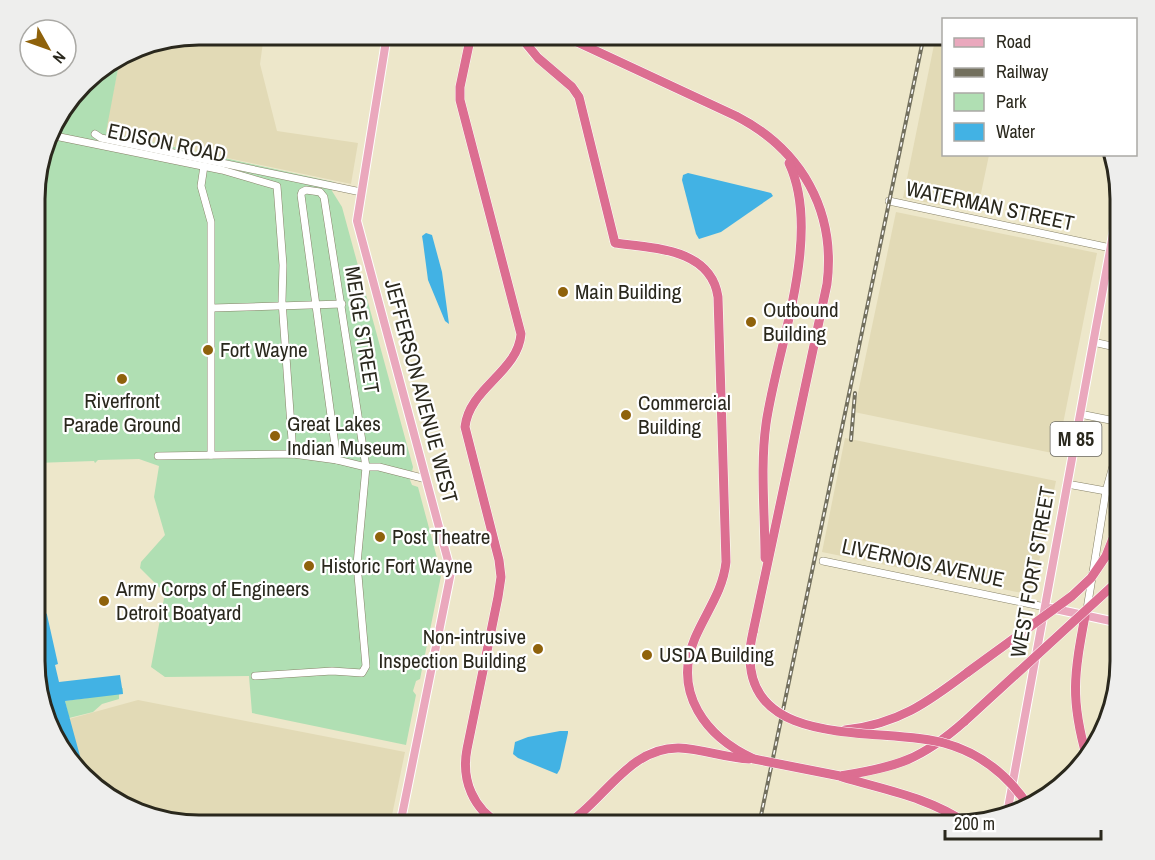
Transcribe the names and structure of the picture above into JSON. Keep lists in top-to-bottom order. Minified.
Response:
{"streets":{"main road":["JEFFERSON AVENUE WEST","M 85","LIVERNOIS AVENUE","WEST FORT STREET"],"street":["EDISON ROAD","WATERMAN STREET","MEIGE STREET"]},"crossings":[["WATERMAN STREET","WEST FORT STREET"],["LIVERNOIS AVENUE","WEST FORT STREET"]],"places":["Main Building","Outbound Building","Fort Wayne","Riverfront Parade Ground","Commercial Building","Great Lakes Indian Museum","Post Theatre","Historic Fort Wayne","Army Corps of Engineers Detroit Boatyard","Non-intrusive Inspection Building","USDA Building"],"legend":["Road","Railway","Park","Water"],"scale_bar":"200 m","north":"bottom right"}
